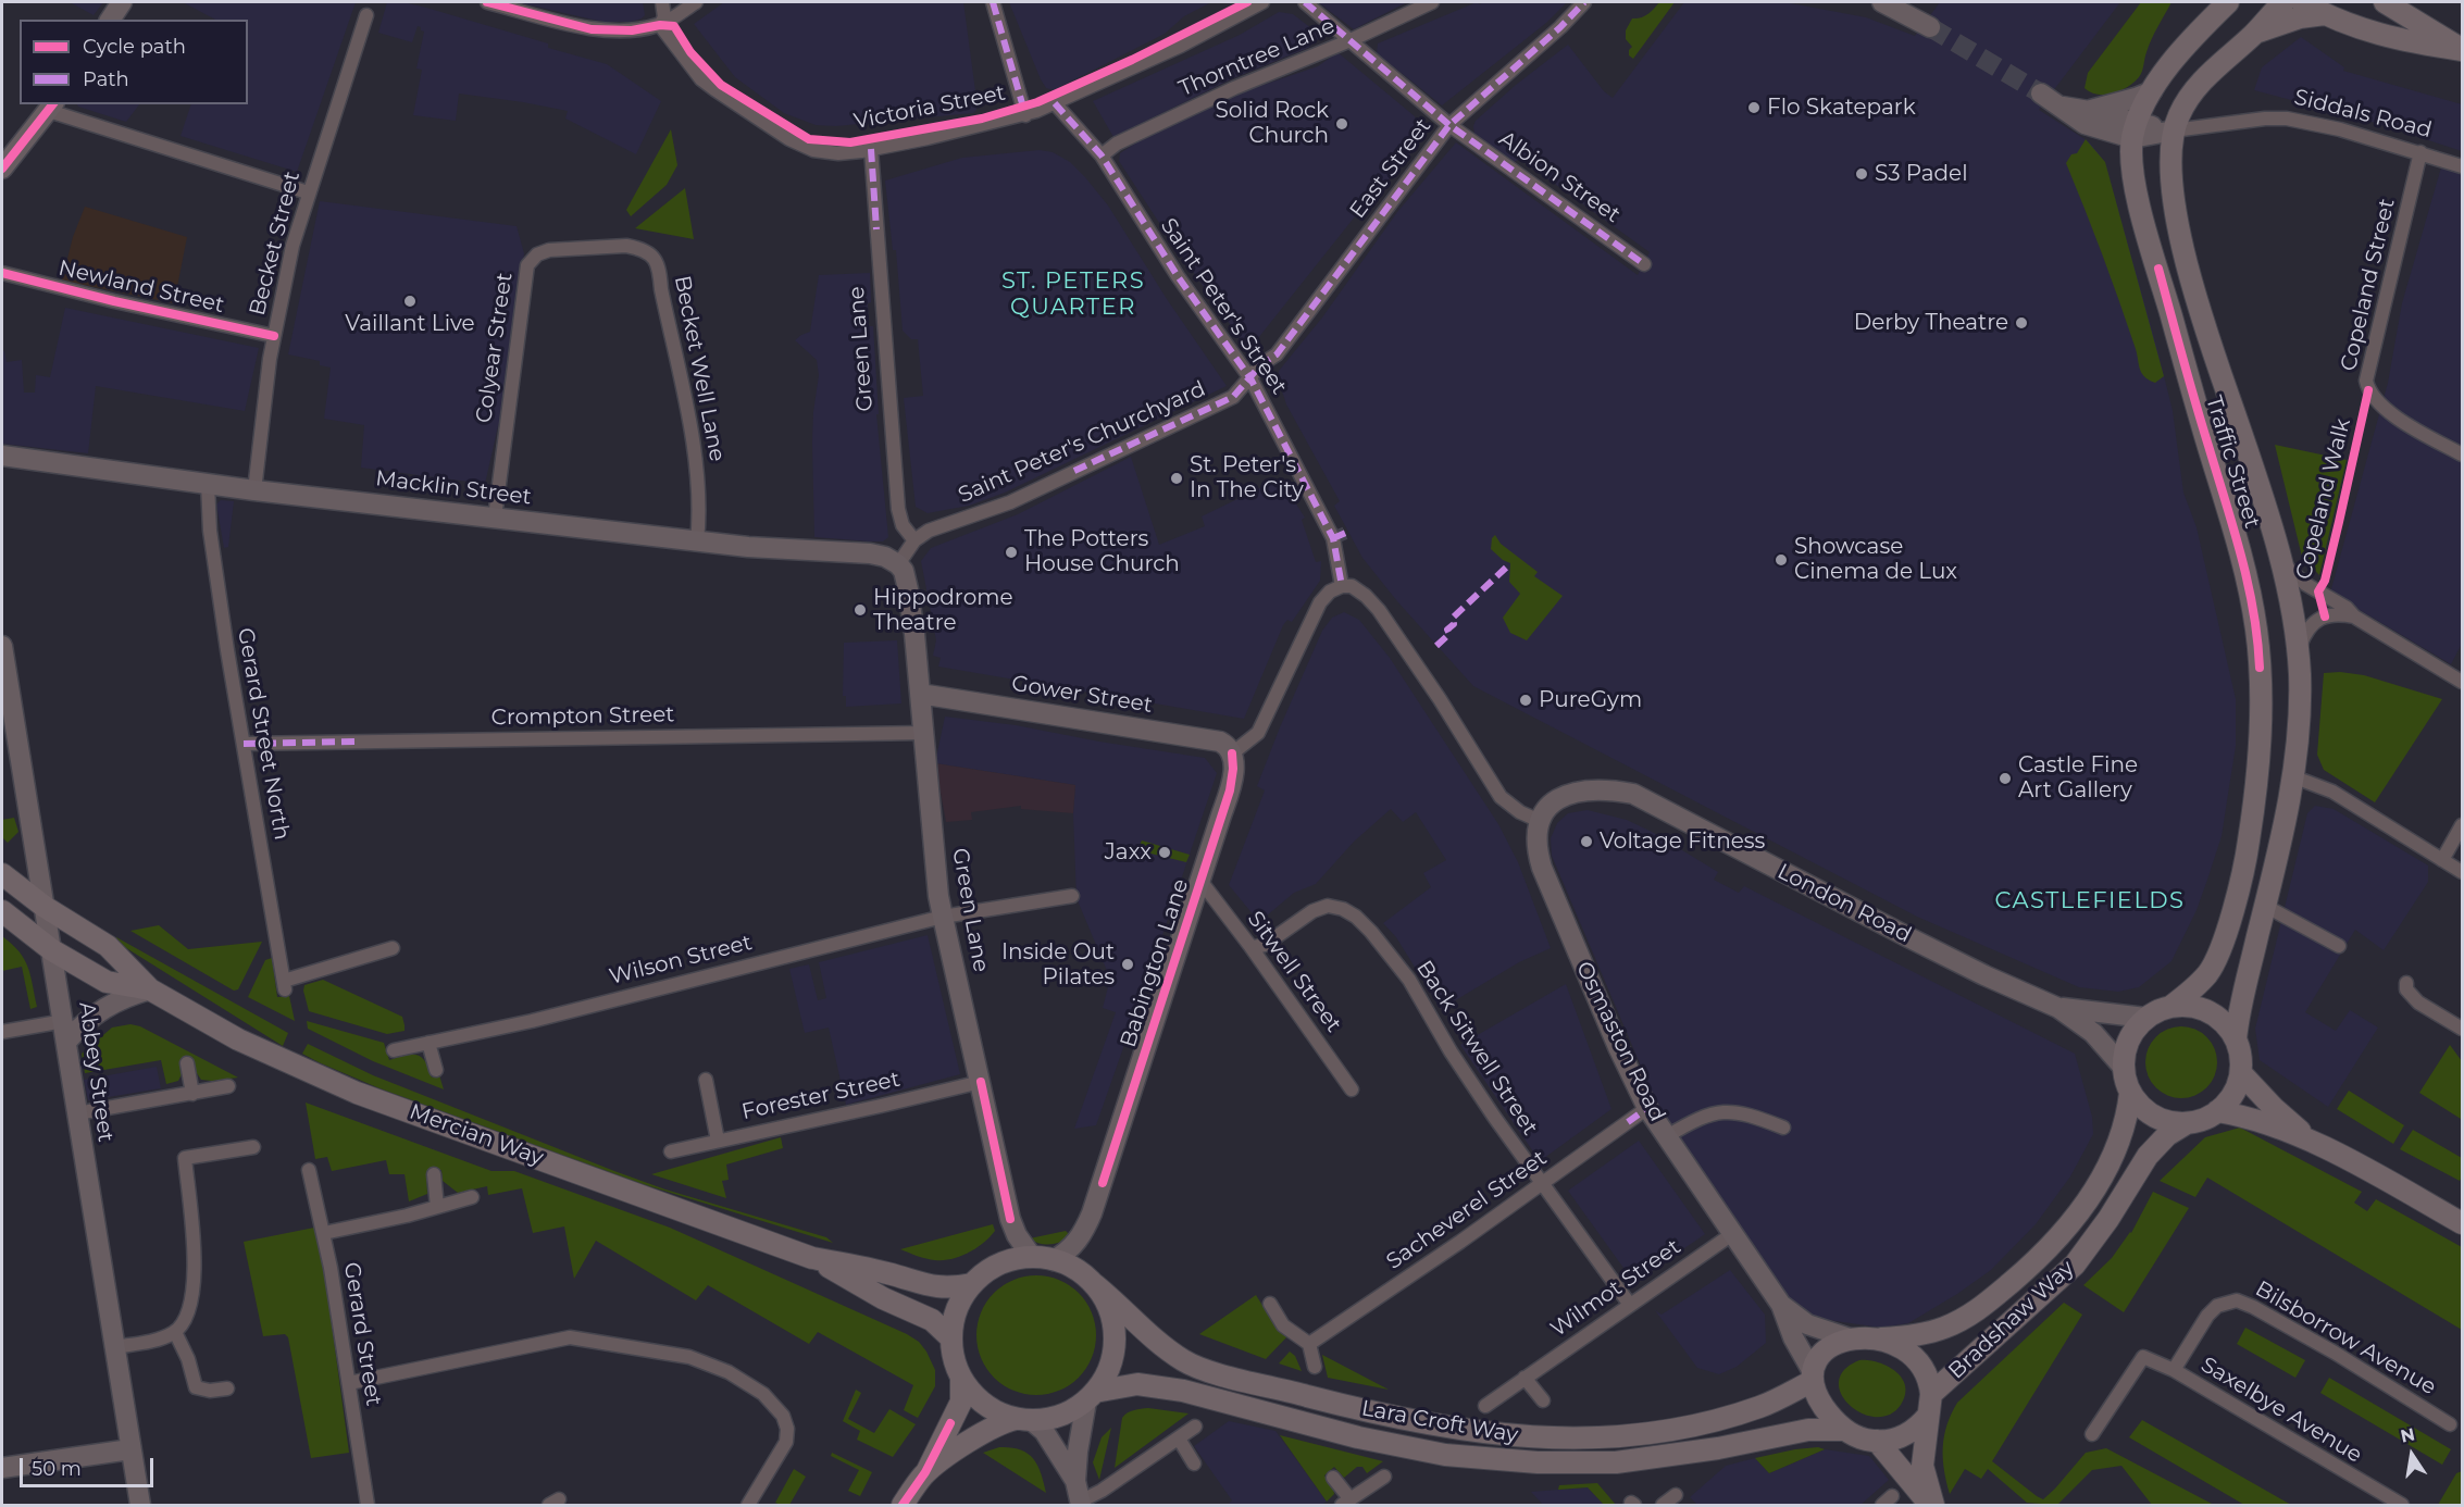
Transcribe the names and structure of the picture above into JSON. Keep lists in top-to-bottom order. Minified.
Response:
{"streets":{"main road":["Traffic Street","Mercian Way","Bradshaw Way","Lara Croft Way"],"street":["Thorntree Lane","Victoria Street","Siddals Road","East Street","Albion Street","Becket Street","Copeland Street","Newland Street","Saint Peter's Street","Colyear Street","Green Lane","Becket Well Lane","Saint Peter's Churchyard","Macklin Street","Gower Street","Crompton Street","Gerard Street North","London Road","Wilson Street","Babington Lane","Sitwell Street","Osmaston Road","Back Sitwell Street","Abbey Street","Forester Street","Sacheverel Street","Wilmot Street","Gerard Street","Bilsborrow Avenue","Saxelbye Avenue"],"cycle path":["Copeland Walk"]},"crossings":[["Thorntree Lane","Albion Street"],["Thorntree Lane","Saint Peter's Street"],["Victoria Street","Saint Peter's Street"],["Victoria Street","Green Lane"],["Siddals Road","Copeland Street"],["Siddals Road","Traffic Street"],["East Street","Albion Street"],["East Street","Saint Peter's Street"],["East Street","Saint Peter's Churchyard"],["Becket Street","Newland Street"],["Becket Street","Macklin Street"],["Saint Peter's Street","Saint Peter's Churchyard"],["Colyear Street","Becket Well Lane"],["Colyear Street","Macklin Street"],["Green Lane","Saint Peter's Churchyard"],["Green Lane","Macklin Street"],["Green Lane","Gower Street"],["Green Lane","Crompton Street"],["Green Lane","Wilson Street"],["Green Lane","Babington Lane"],["Green Lane","Forester Street"],["Green Lane","Mercian Way"],["Green Lane","Lara Croft Way"],["Becket Well Lane","Macklin Street"],["Saint Peter's Churchyard","Macklin Street"],["Traffic Street","London Road"],["Traffic Street","Bradshaw Way"],["Macklin Street","Gerard Street North"],["Gower Street","Babington Lane"],["Crompton Street","Gerard Street North"],["London Road","Osmaston Road"],["London Road","Bradshaw Way"],["Babington Lane","Sitwell Street"],["Babington Lane","Mercian Way"],["Babington Lane","Lara Croft Way"],["Sitwell Street","Back Sitwell Street"],["Osmaston Road","Sacheverel Street"],["Osmaston Road","Wilmot Street"],["Osmaston Road","Bradshaw Way"],["Osmaston Road","Lara Croft Way"],["Back Sitwell Street","Sacheverel Street"],["Back Sitwell Street","Wilmot Street"],["Abbey Street","Mercian Way"],["Mercian Way","Lara Croft Way"],["Bradshaw Way","Lara Croft Way"],["Bilsborrow Avenue","Saxelbye Avenue"]],"districts":["ST. PETERS QUARTER","CASTLEFIELDS"],"places":["Flo Skatepark","Solid Rock Church","S3 Padel","Vaillant Live","Derby Theatre","St. Peter's In The City","The Potters House Church","Showcase Cinema de Lux","Hippodrome Theatre","PureGym","Castle Fine Art Gallery","Voltage Fitness","Jaxx","Inside Out Pilates"],"legend":["Cycle path","Path"],"scale_bar":"50 m","north":"top"}
